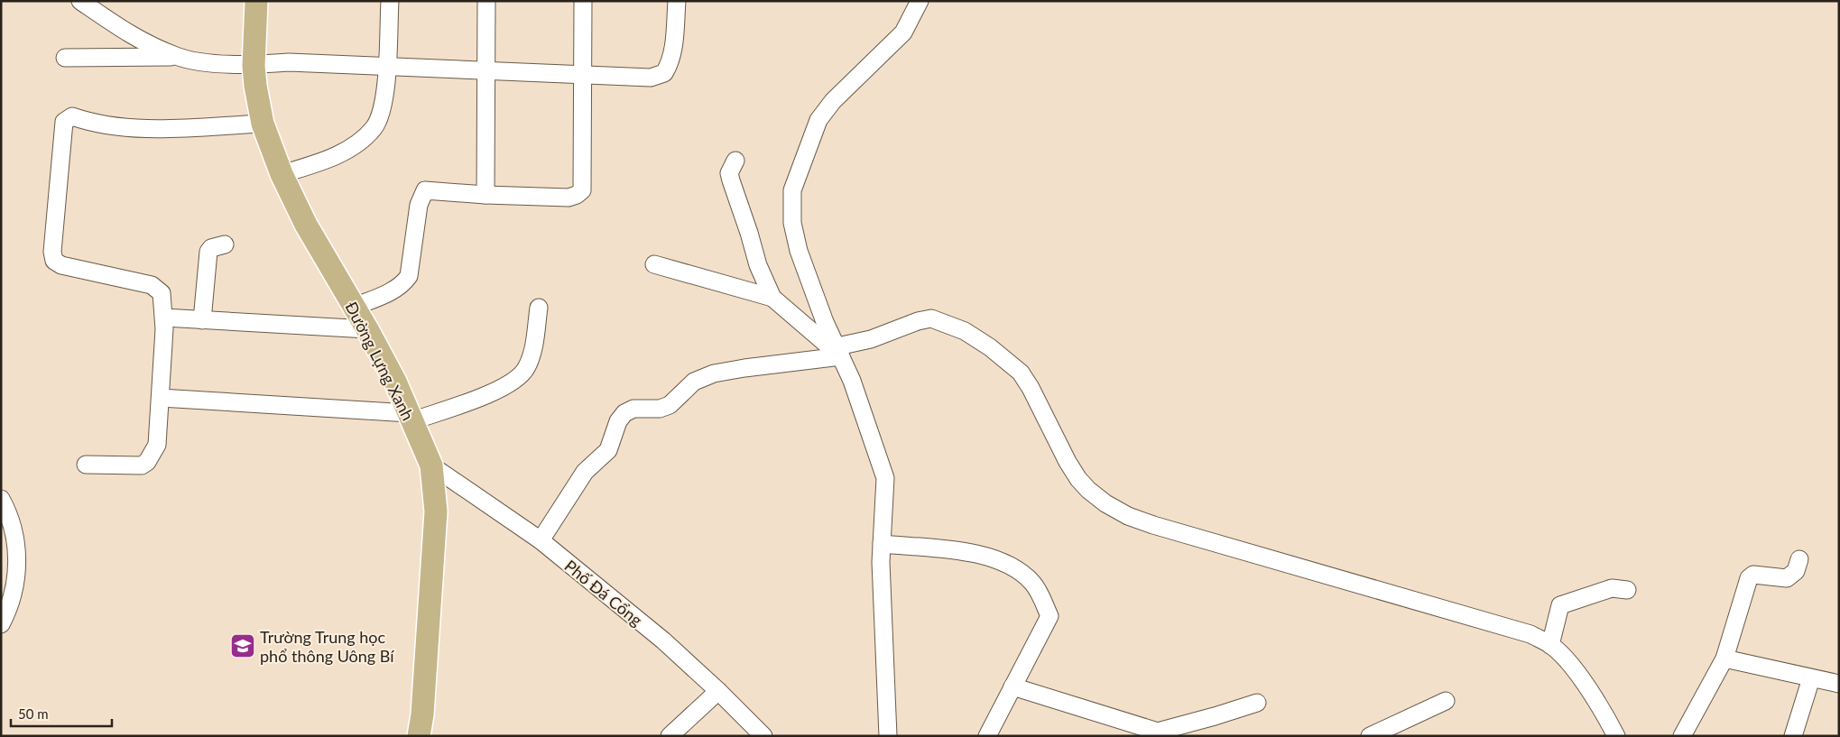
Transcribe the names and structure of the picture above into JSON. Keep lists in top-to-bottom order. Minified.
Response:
{"streets":{"main road":["Đường Lựng Xanh"],"street":["Phố Đá Cổng"]},"crossings":[["Đường Lựng Xanh","Phố Đá Cổng"]],"places":{"school or university":["Trường Trung học phổ thông Uông Bí"]},"scale_bar":"50 m"}
